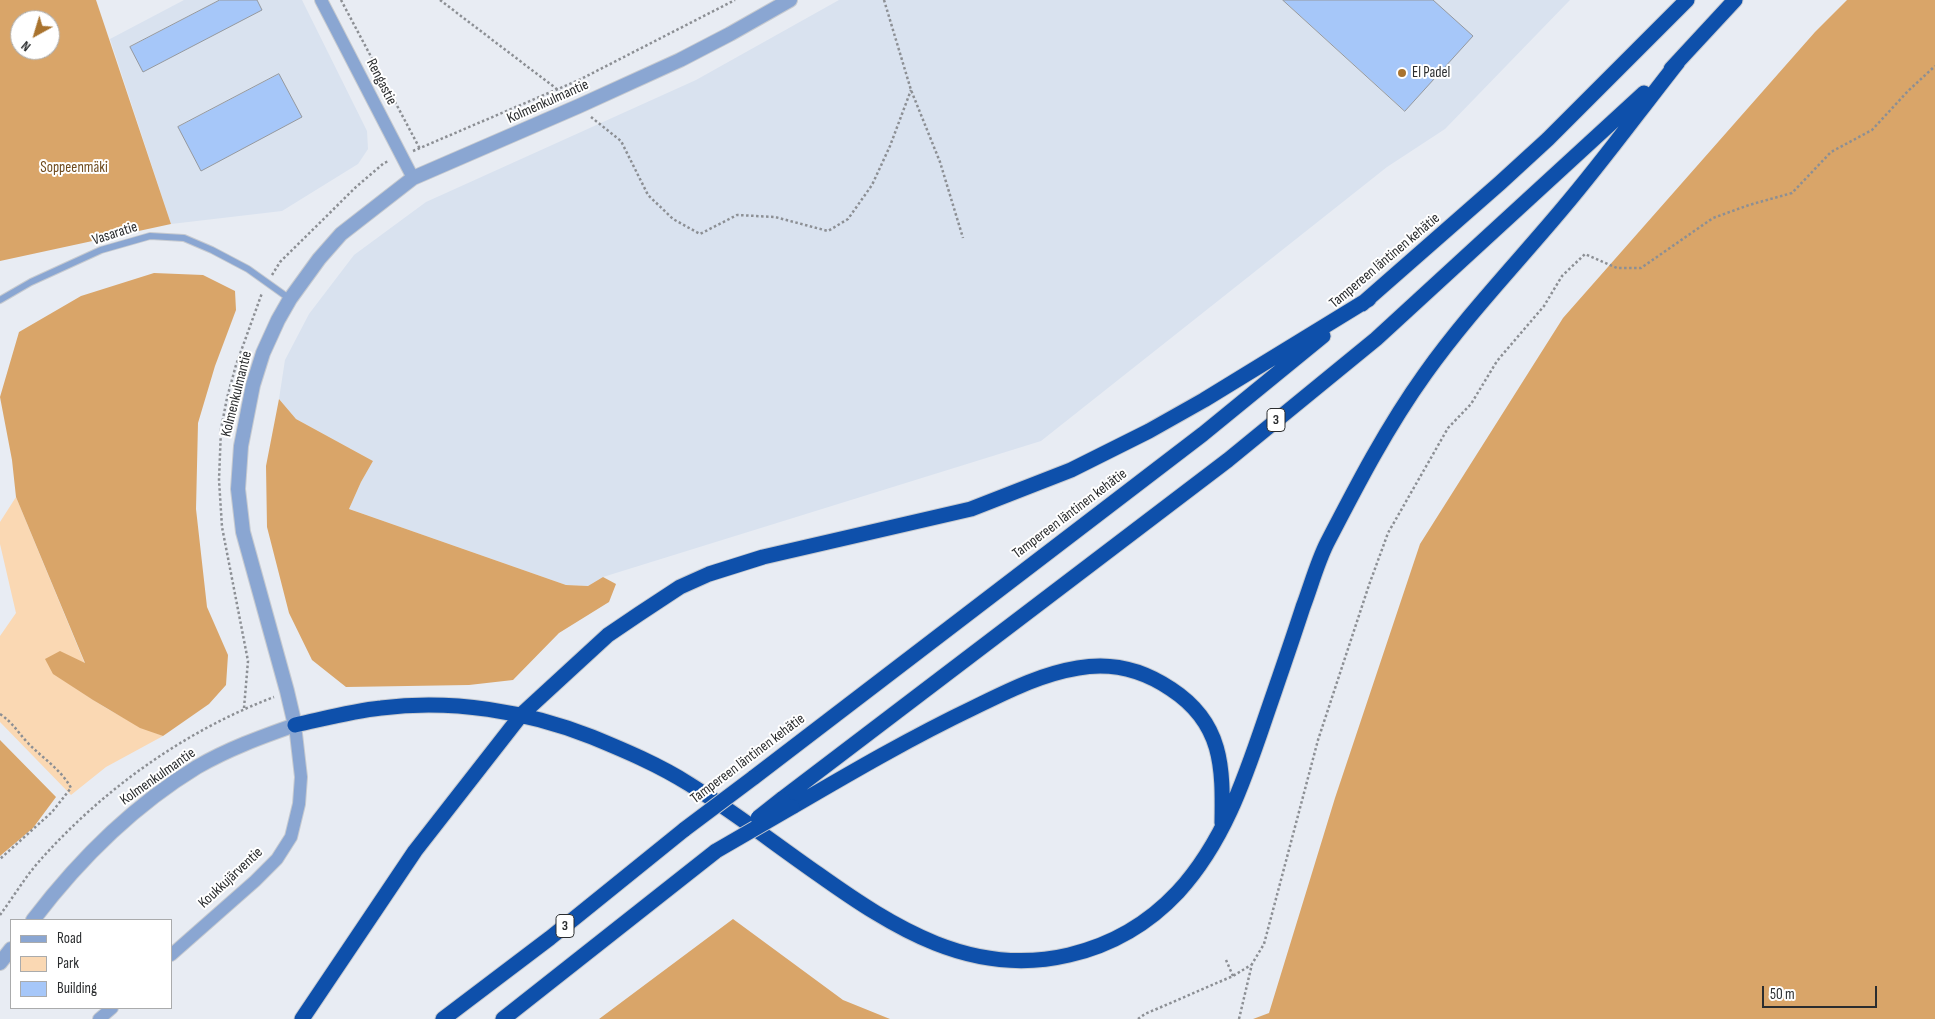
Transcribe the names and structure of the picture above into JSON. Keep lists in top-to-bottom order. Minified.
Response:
{"streets":{"highway":["Tampereen läntinen kehätie","3"],"street":["Rengastie","Kolmenkulmantie","Koukkujärventie"],"lane":["Vasaratie"]},"crossings":[["Rengastie","Kolmenkulmantie"],["Kolmenkulmantie","Vasaratie"],["Kolmenkulmantie","Koukkujärventie"]],"parks":["Soppeenmäki"],"places":["El Padel"],"legend":["Road","Park","Building"],"scale_bar":"50 m","north":"bottom left"}
